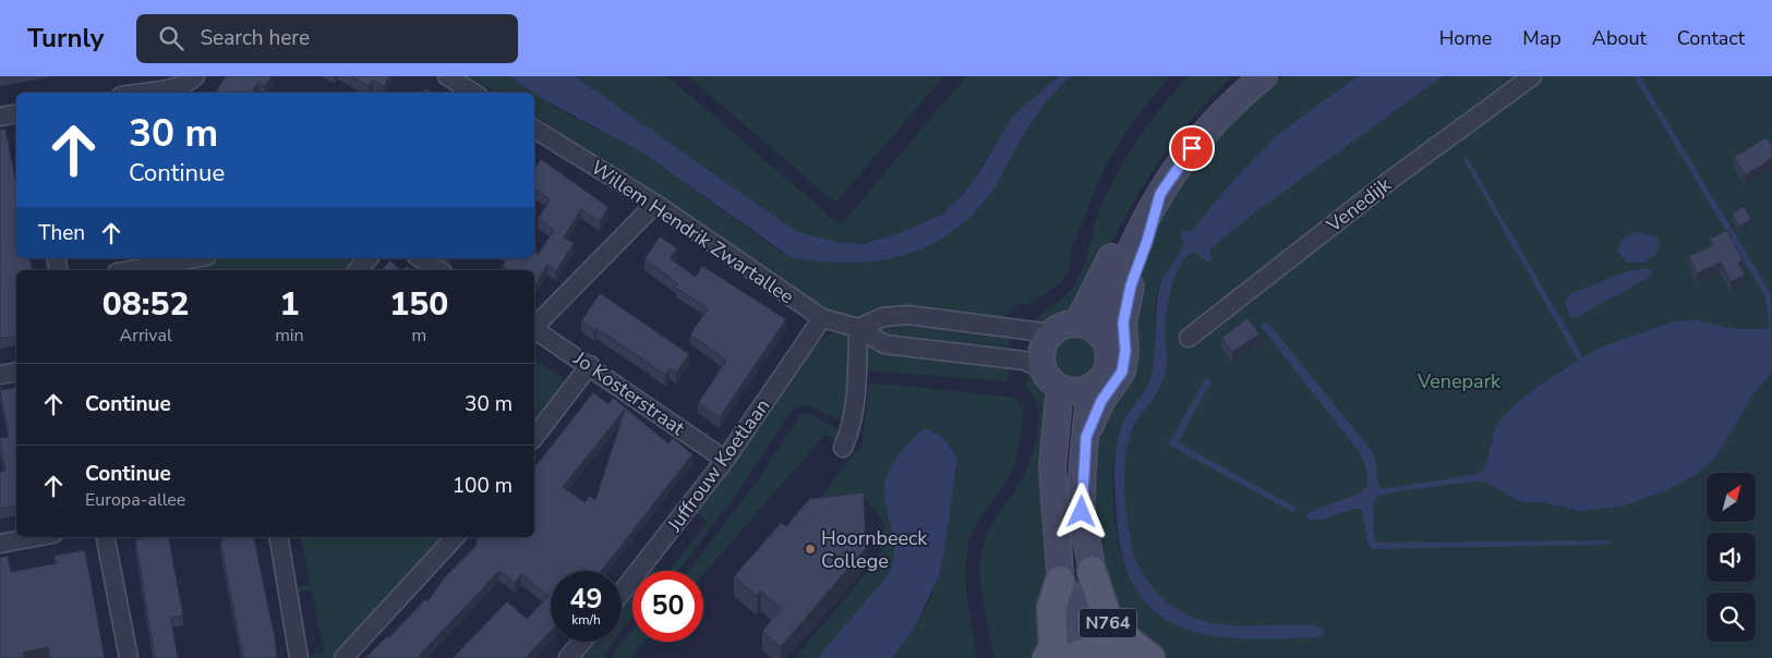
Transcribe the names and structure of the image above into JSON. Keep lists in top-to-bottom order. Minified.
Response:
{"streets":{"main road":["N764"],"street":["Venedijk","Willem Hendrik Zwartallee","Jo Kosterstraat","Juffrouw Koetlaan"]},"crossings":[["Willem Hendrik Zwartallee","Juffrouw Koetlaan"],["Jo Kosterstraat","Juffrouw Koetlaan"]],"parks":["Venepark"],"places":["Hoornbeeck College"],"north":"top right","page":{"header":"Turnly","search":"Search here","nav":["Home","Map","About","Contact"],"turn":["30 m","Continue"],"then":"Then","eta":["08:52","Arrival","1","min","150","m"],"list":[{"name":"Continue","value":"30 m"},{"name":"Continue","note":"Europa-allee","value":"100 m"}],"speed":"49 km/h","limit":"50"}}
